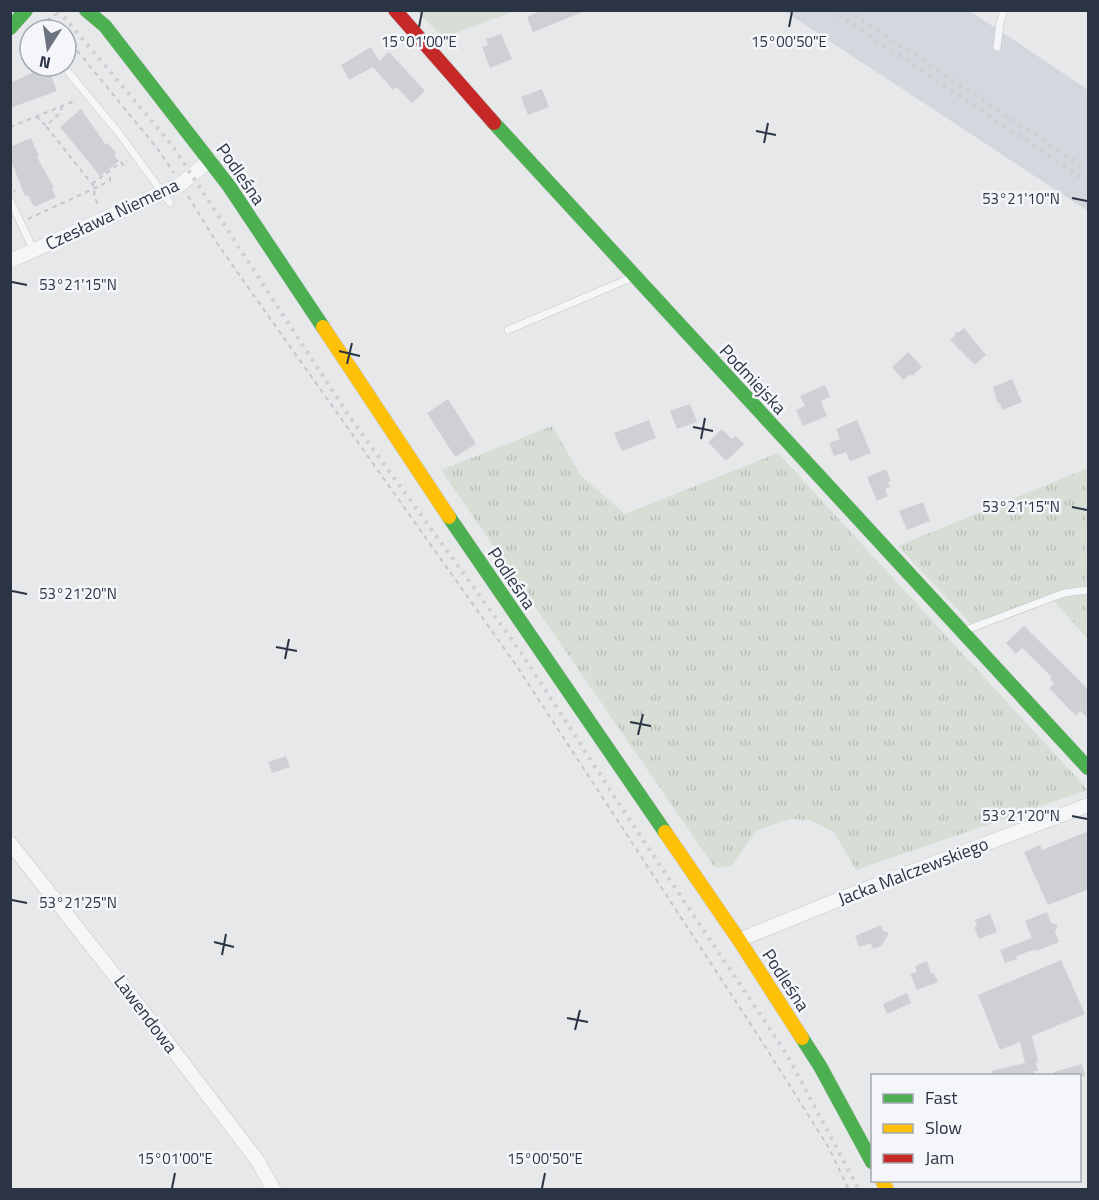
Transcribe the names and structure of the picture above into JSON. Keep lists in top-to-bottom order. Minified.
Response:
{"streets":{"street":["Podleśna","Czesława Niemena","Podmiejska","Jacka Malczewskiego","Lawendowa"]},"crossings":[["Podleśna","Czesława Niemena"],["Podleśna","Jacka Malczewskiego"]],"legend":["Fast","Slow","Jam"],"north":"bottom","coordinates":["15°01'00\"E","15°00'50\"E","53°21'10\"N","53°21'15\"N","53°21'20\"N","53°21'25\"N"]}
